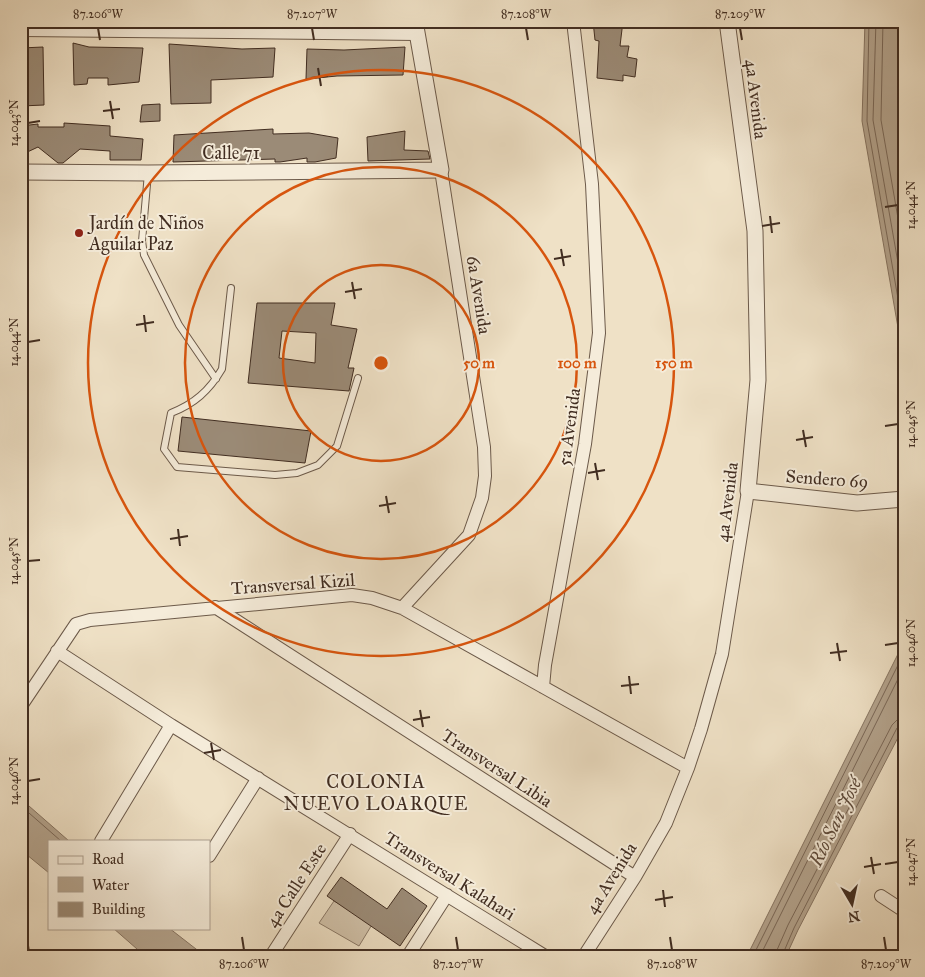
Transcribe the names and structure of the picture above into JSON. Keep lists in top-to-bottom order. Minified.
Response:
{"streets":{"street":["4a Avenida","Calle 71","6a Avenida","5a Avenida","Sendero 69","Transversal Kizil","Transversal Libia","Transversal Kalahari","4a Calle Este"]},"crossings":[["4a Avenida","Sendero 69"],["4a Avenida","Transversal Kizil"],["4a Avenida","Transversal Libia"],["Calle 71","6a Avenida"],["6a Avenida","Transversal Kizil"],["5a Avenida","Transversal Kizil"],["Transversal Kizil","Transversal Libia"],["Transversal Kizil","Transversal Kalahari"],["Transversal Kalahari","4a Calle Este"]],"districts":["COLONIA NUEVO LOARQUE"],"water":["Río San José"],"places":["Jardín de Niños Aguilar Paz"],"legend":["Road","Water","Building"],"north":"bottom","coordinates":["87.206°W","87.207°W","87.208°W","87.209°W","14.043°N","14.044°N","14.045°N","14.046°N","14.047°N"],"rings":["50 m","100 m","150 m"]}
